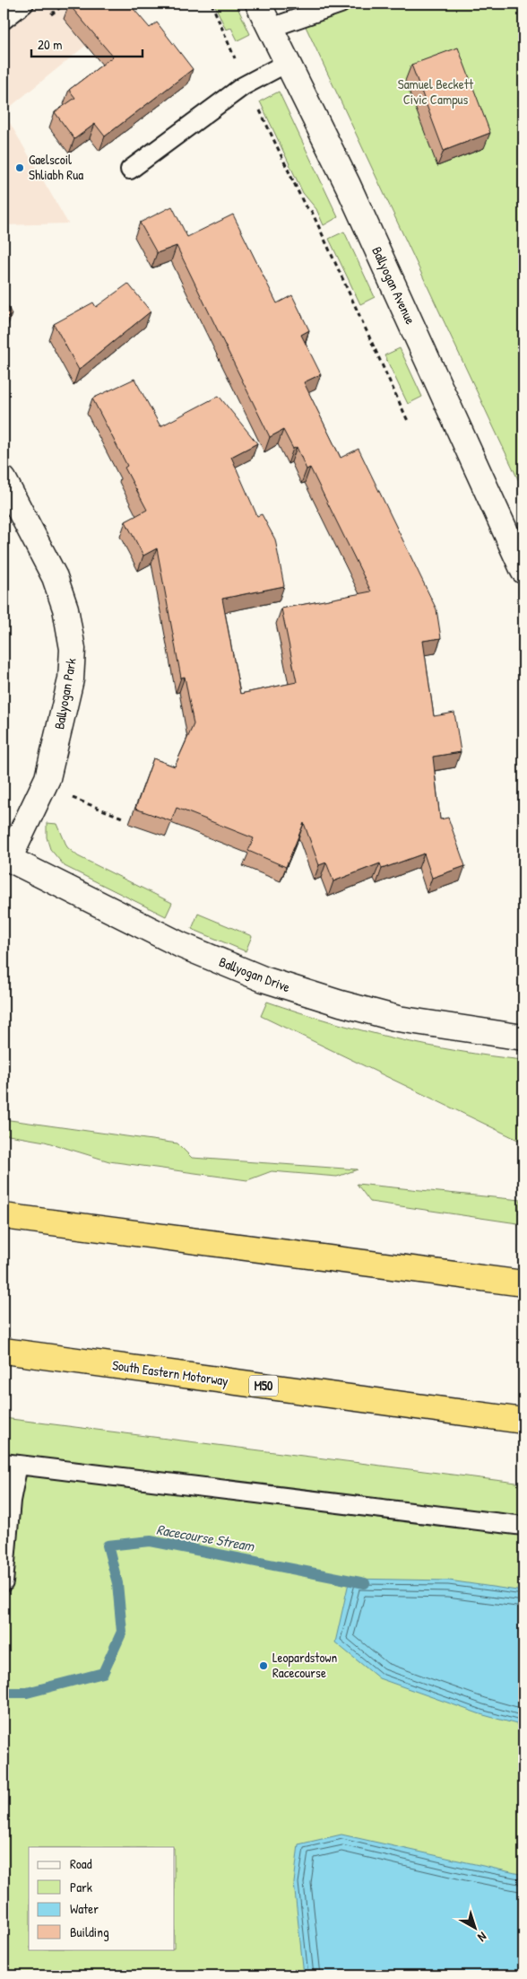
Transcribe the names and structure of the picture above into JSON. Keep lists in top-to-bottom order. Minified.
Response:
{"streets":{"highway":["South Eastern Motorway","M50"],"street":["Ballyogan Avenue","Ballyogan Park","Ballyogan Drive"]},"crossings":[["Ballyogan Park","Ballyogan Drive"]],"water":["Racecourse Stream"],"parks":["Samuel Beckett Civic Campus"],"places":["Gaelscoil Shliabh Rua","Leopardstown Racecourse"],"legend":["Road","Park","Water","Building"],"scale_bar":"20 m","north":"bottom right"}
